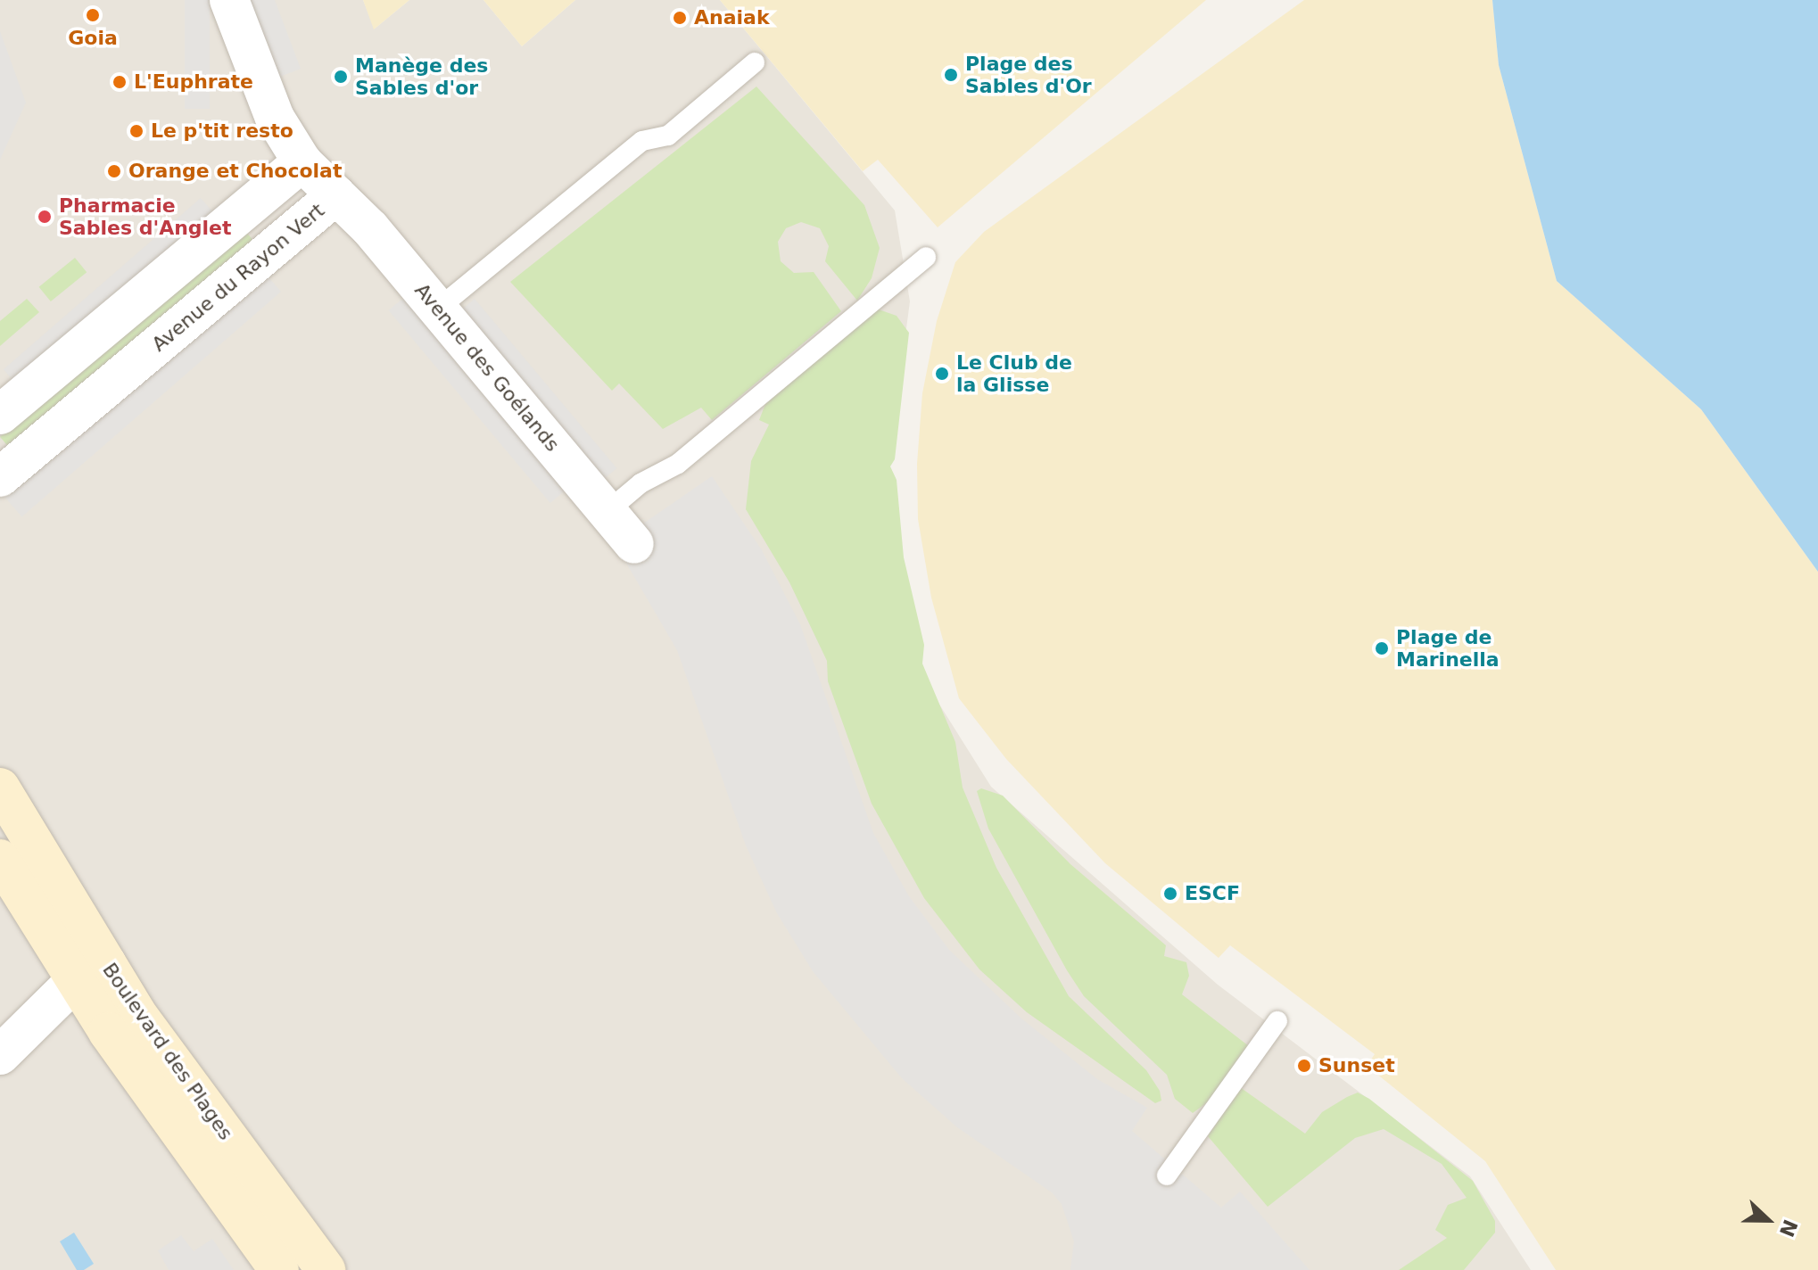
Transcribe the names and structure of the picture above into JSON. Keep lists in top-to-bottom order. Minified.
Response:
{"streets":{"main road":["Boulevard des Plages"],"street":["Avenue du Rayon Vert","Avenue des Goélands"]},"crossings":[["Avenue du Rayon Vert","Avenue des Goélands"]],"places":["Goia","Anaiak","Plage des Sables d'Or","Manège des Sables d'or","L'Euphrate","Le p'tit resto","Orange et Chocolat","Pharmacie Sables d'Anglet","Le Club de la Glisse","Plage de Marinella","ESCF","Sunset"],"north":"right"}
